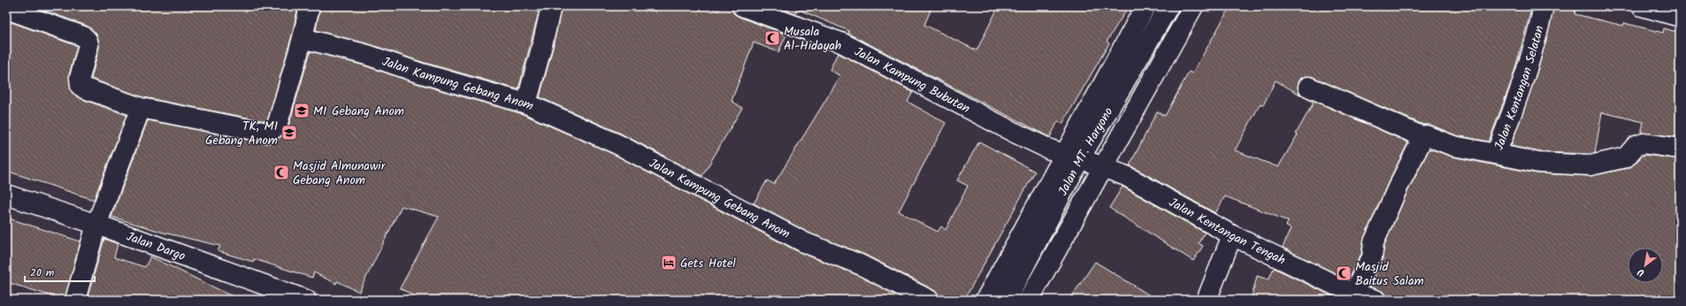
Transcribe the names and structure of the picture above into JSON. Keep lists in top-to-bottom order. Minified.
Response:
{"streets":{"street":["Jalan Kampung Bubutan","Jalan Kampung Gebang Anom","Jalan Kentangan Selatan","Jalan MT. Haryono","Jalan Kentangan Tengah","Jalan Dargo"]},"crossings":[["Jalan Kampung Bubutan","Jalan MT. Haryono"],["Jalan Kampung Bubutan","Jalan Kentangan Tengah"],["Jalan MT. Haryono","Jalan Kentangan Tengah"]],"places":{"mosque":["Musala Al-Hidayah","Masjid Almunawir Gebang Anom","Masjid Baitus Salam"],"school or university":["MI Gebang Anom","TK, MI Gebang Anom"],"hotel":["Gets Hotel"]},"scale_bar":"20 m","north":"bottom left"}
